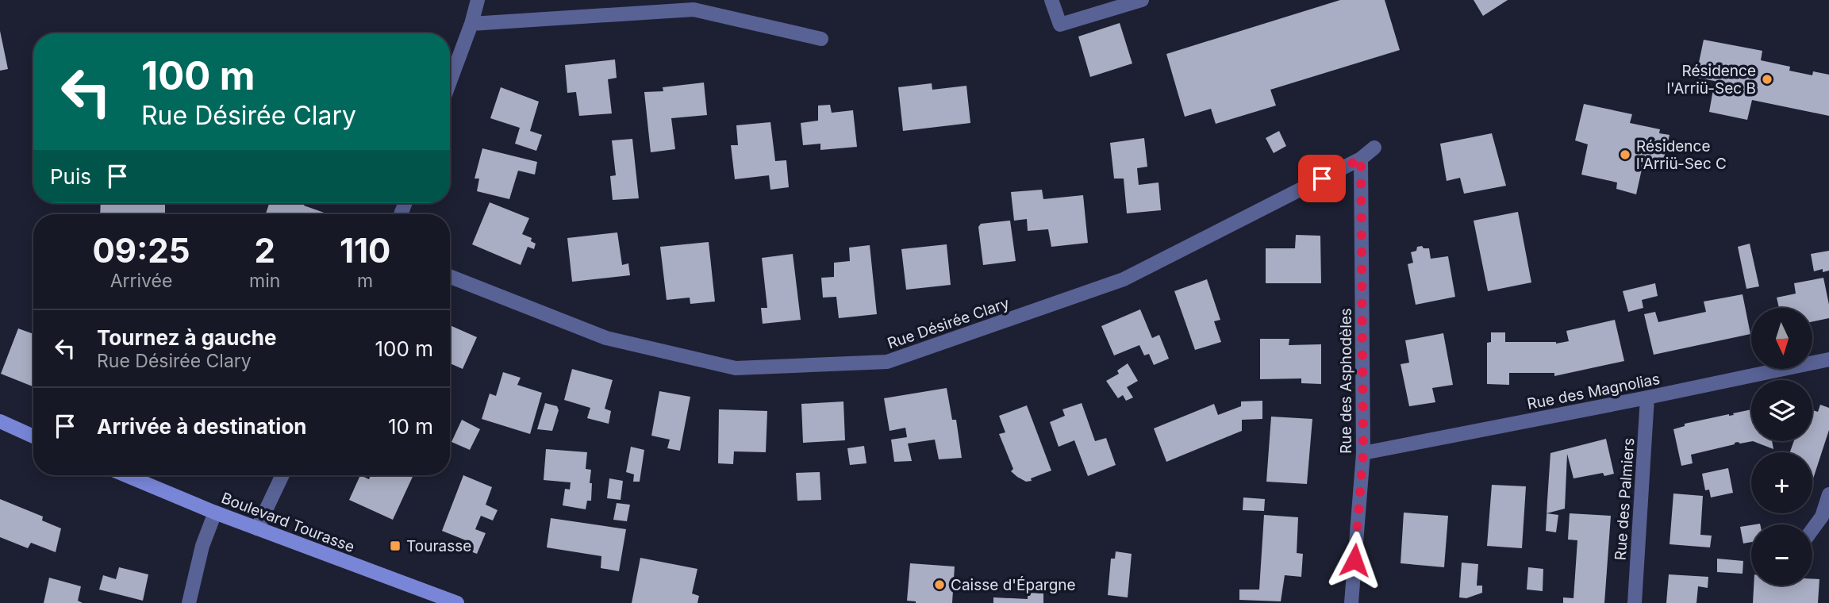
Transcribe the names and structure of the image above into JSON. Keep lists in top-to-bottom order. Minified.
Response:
{"streets":{"main road":["Boulevard Tourasse"],"street":["Rue Désirée Clary","Rue des Asphodèles","Rue des Magnolias","Rue des Palmiers"]},"crossings":[["Rue Désirée Clary","Rue des Asphodèles"],["Rue des Asphodèles","Rue des Magnolias"],["Rue des Magnolias","Rue des Palmiers"]],"places":{"other":["Résidence l'Arriü-Sec B","Résidence l'Arriü-Sec C","Caisse d'Épargne"],"transit":["Tourasse"]},"north":"bottom","page":{"turn":["100 m","Rue Désirée Clary"],"then":"Puis","eta":["09:25","Arrivée","2","min","110","m"],"map_buttons":["+","−"],"list":[{"name":"Tournez à gauche","note":"Rue Désirée Clary","value":"100 m"},{"name":"Arrivée à destination","value":"10 m"}]}}
